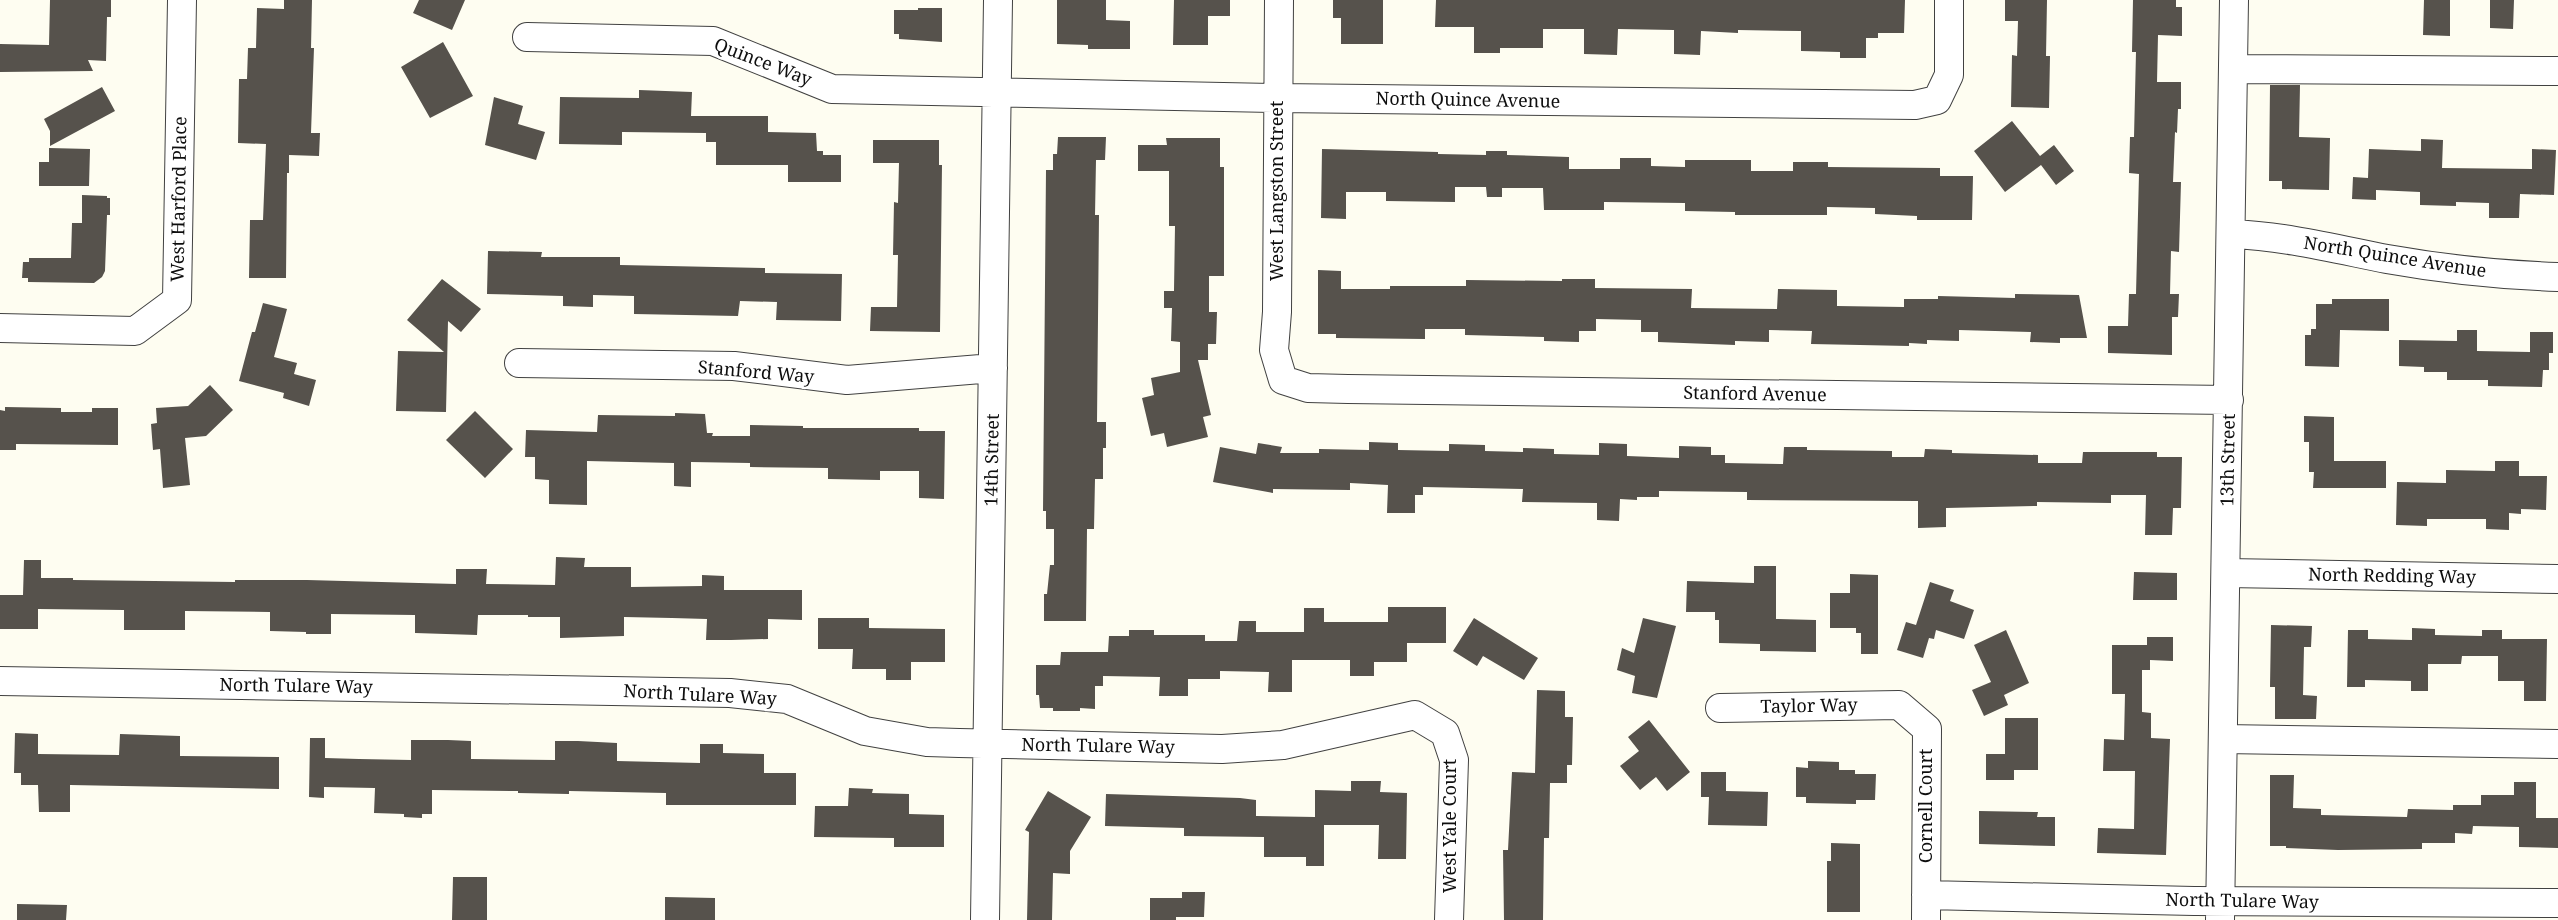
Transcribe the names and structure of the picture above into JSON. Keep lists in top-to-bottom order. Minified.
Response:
{"streets":{"street":["Quince Way","North Quince Avenue","West Langston Street","West Harford Place","Stanford Way","Stanford Avenue","14th Street","13th Street","North Redding Way","North Tulare Way","Taylor Way","Cornell Court","West Yale Court"]},"crossings":[["Quince Way","North Quince Avenue"],["Quince Way","14th Street"],["North Quince Avenue","West Langston Street"],["North Quince Avenue","14th Street"],["North Quince Avenue","13th Street"],["West Langston Street","Stanford Avenue"],["Stanford Way","14th Street"],["Stanford Avenue","13th Street"],["14th Street","North Tulare Way"],["13th Street","North Redding Way"],["13th Street","North Tulare Way"],["North Tulare Way","Cornell Court"],["North Tulare Way","West Yale Court"],["Taylor Way","Cornell Court"]]}
